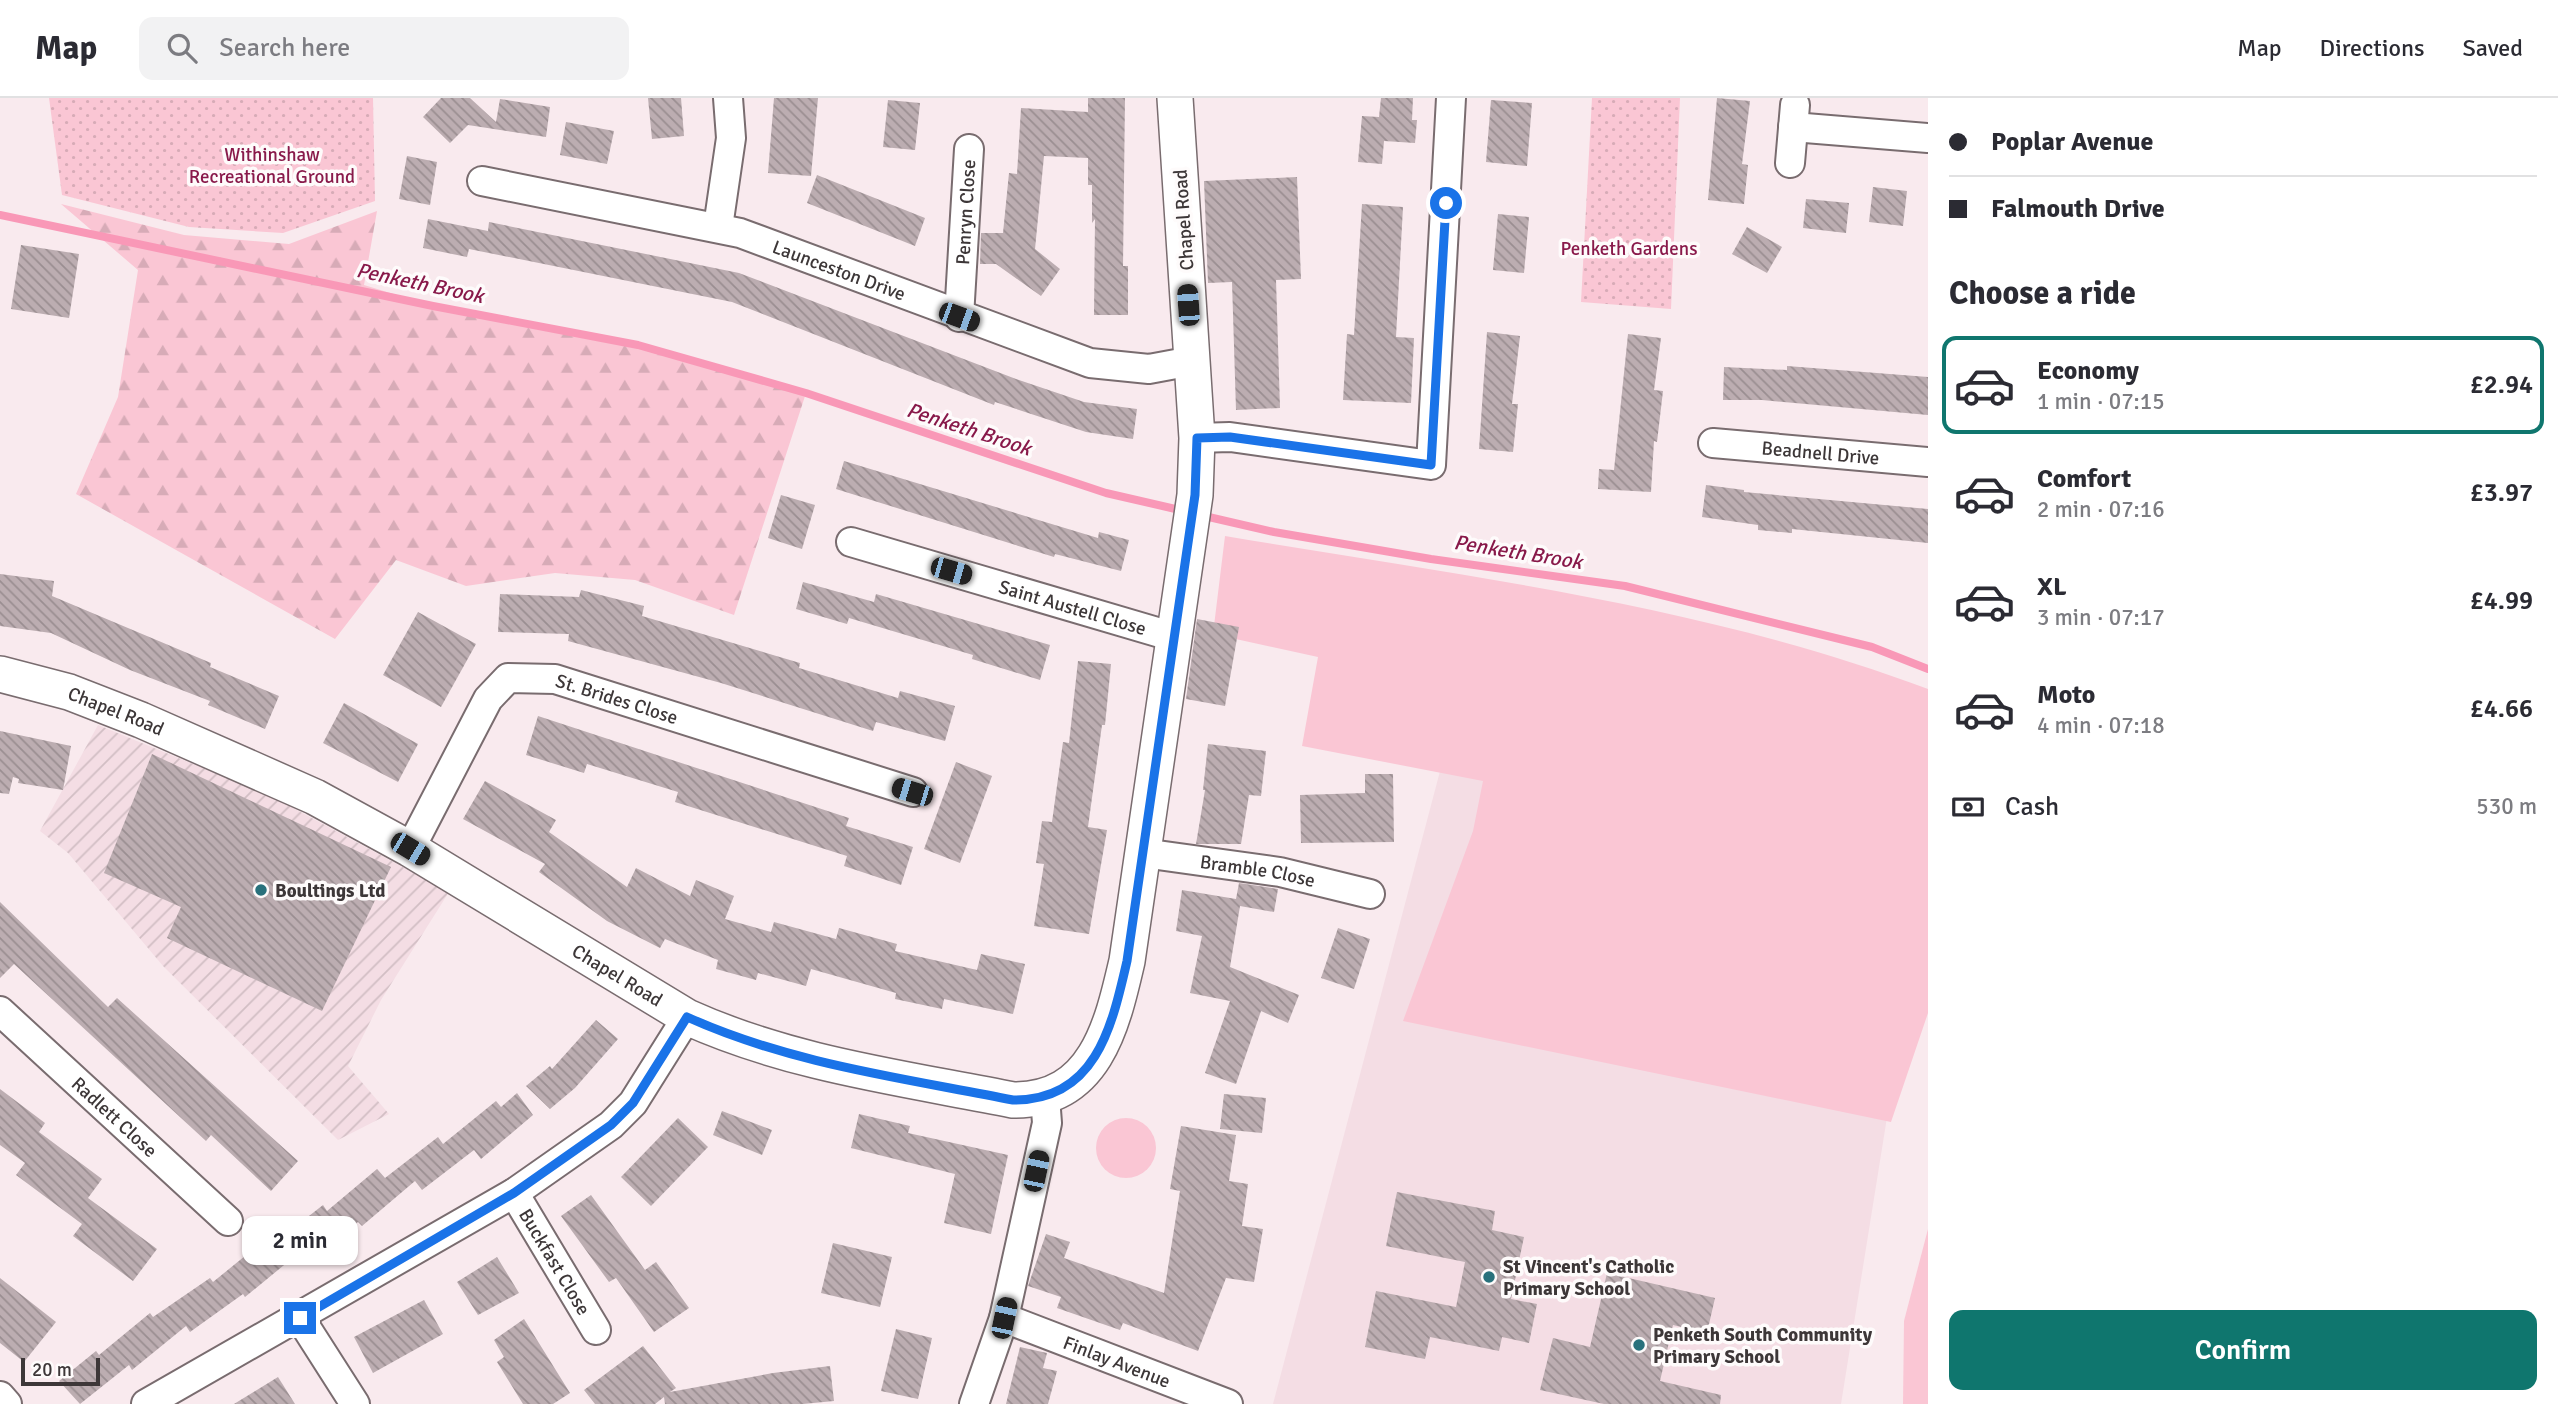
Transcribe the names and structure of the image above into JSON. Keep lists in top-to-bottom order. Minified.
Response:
{"streets":{"street":["Penryn Close","Chapel Road","Launceston Drive","Beadnell Drive","Saint Austell Close","St. Brides Close","Bramble Close","Radlett Close","Buckfast Close","Finlay Avenue"]},"crossings":[["Penryn Close","Launceston Drive"],["Chapel Road","Launceston Drive"],["Chapel Road","Saint Austell Close"],["Chapel Road","St. Brides Close"],["Chapel Road","Bramble Close"]],"water":["Penketh Brook"],"parks":["Withinshaw Recreational Ground","Penketh Gardens"],"places":["Boultings Ltd","St Vincent's Catholic Primary School","Penketh South Community Primary School"],"scale_bar":"20 m","page":{"header":"Map","search":"Search here","nav":["Map","Directions","Saved"],"banner":["Poplar Avenue","Falmouth Drive"],"heading":"Choose a ride","list":[{"name":"Economy","note":"1 min · 07:15","value":"£2.94"},{"name":"Comfort","note":"2 min · 07:16","value":"£3.97"},{"name":"XL","note":"3 min · 07:17","value":"£4.99"},{"name":"Moto","note":"4 min · 07:18","value":"£4.66"}],"pay":["Cash","530 m"],"bubble":"2 min","buttons":"Confirm","scale":"20 m"}}
